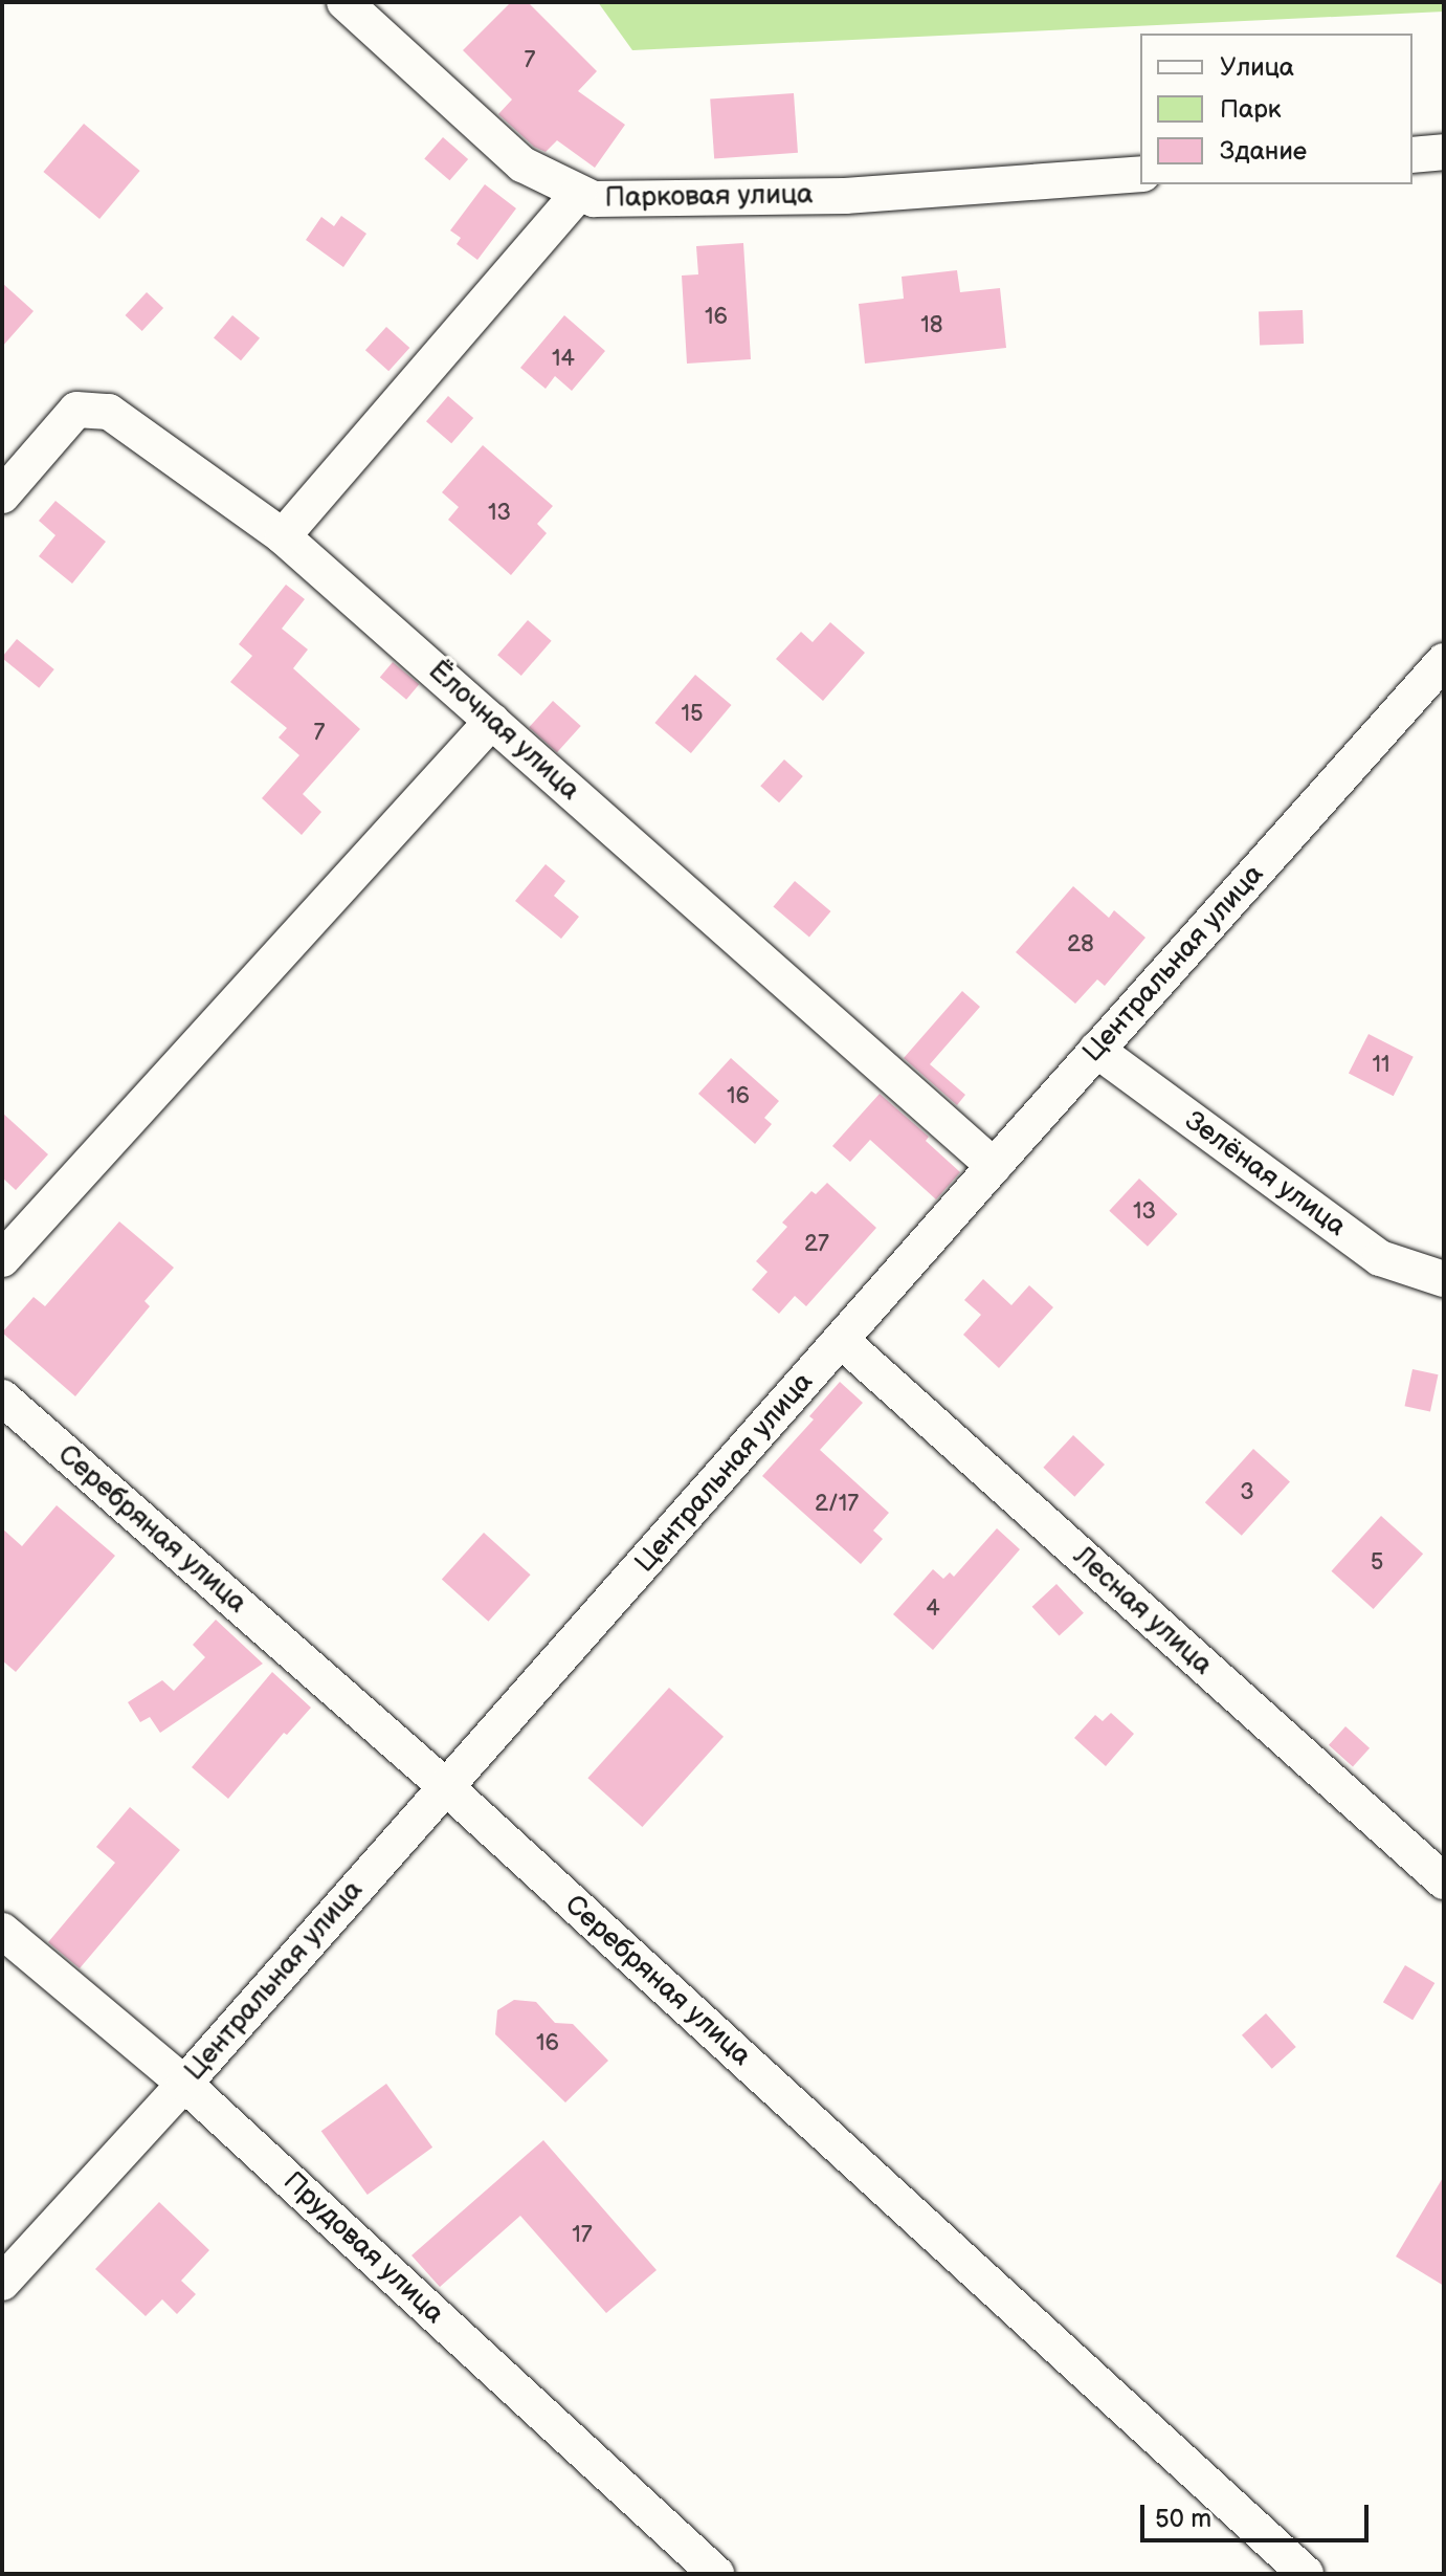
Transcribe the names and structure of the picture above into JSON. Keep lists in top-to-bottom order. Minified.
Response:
{"streets":{"street":["Парковая улица","Ёлочная улица","Центральная улица","Зелёная улица","Серебряная улица","Лесная улица","Прудовая улица"]},"crossings":[["Ёлочная улица","Центральная улица"],["Центральная улица","Зелёная улица"],["Центральная улица","Серебряная улица"],["Центральная улица","Лесная улица"],["Центральная улица","Прудовая улица"]],"house_numbers":["7","16","18","14","13","15","7","28","11","16","13","27","3","2/17","5","4","16","17"],"legend":["Улица","Парк","Здание"],"scale_bar":"50 m"}
